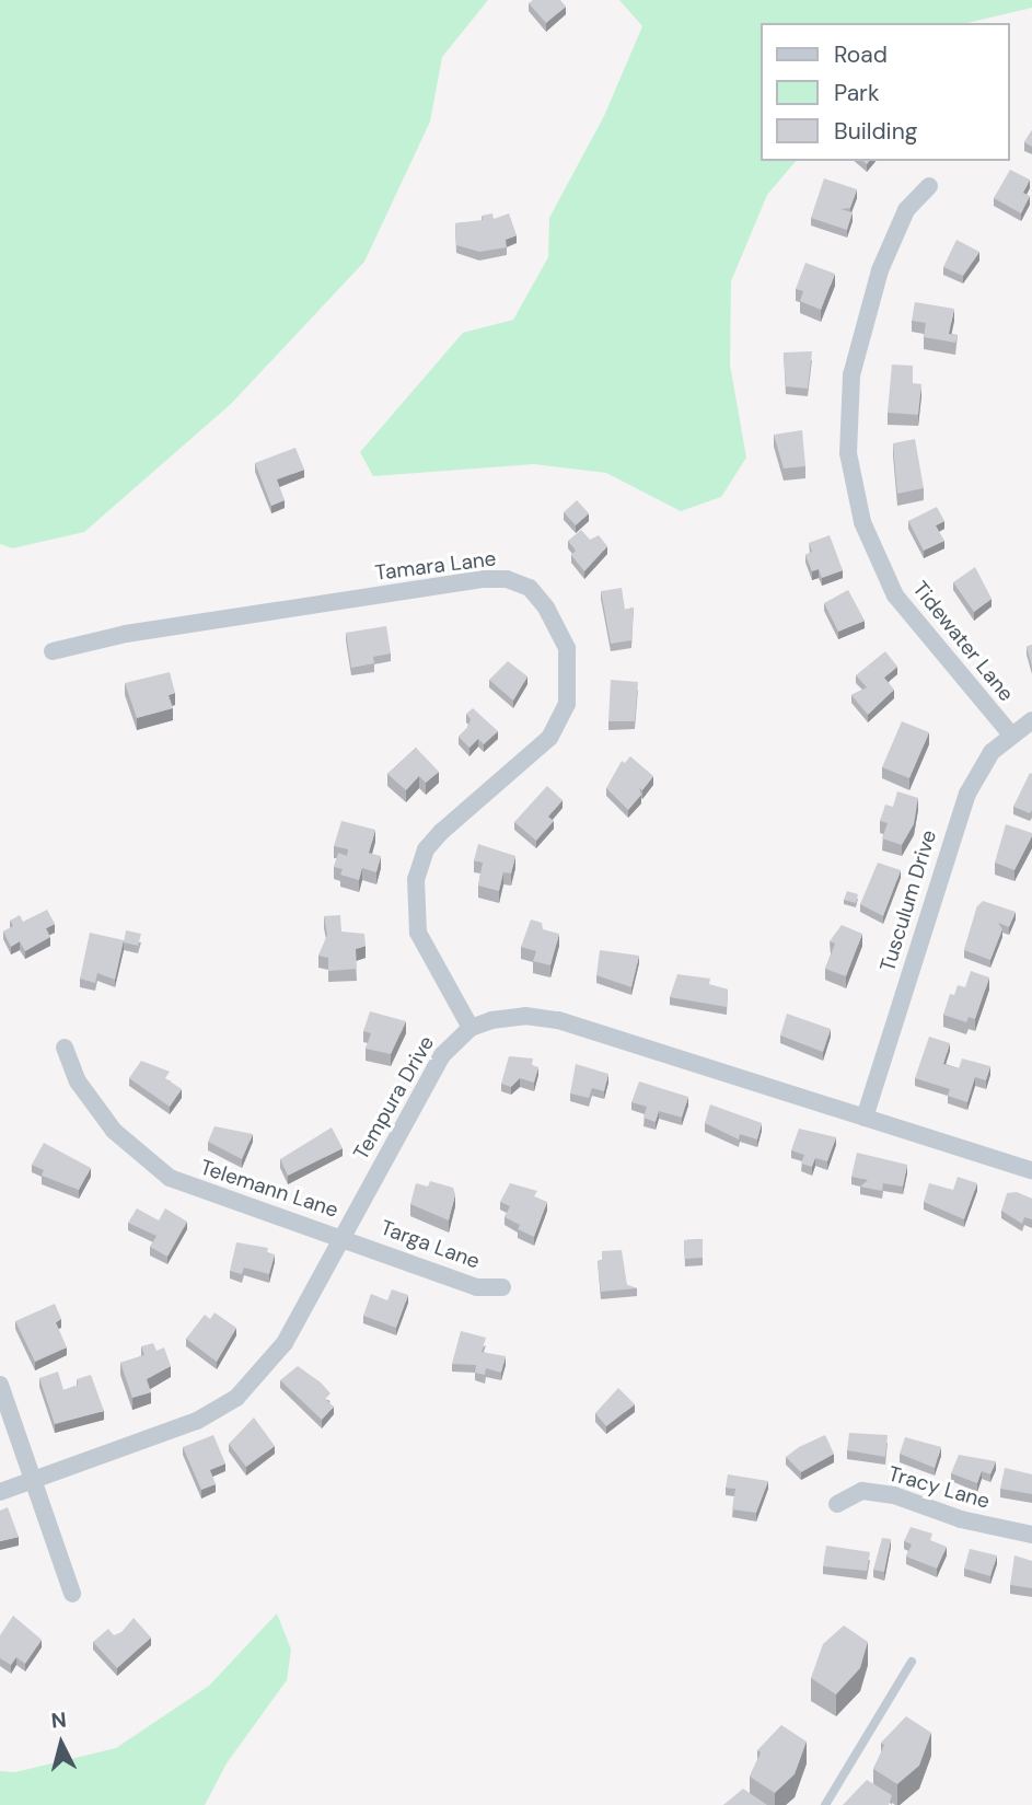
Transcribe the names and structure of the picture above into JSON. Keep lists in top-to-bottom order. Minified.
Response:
{"streets":{"street":["Tamara Lane","Tidewater Lane","Tusculum Drive","Tempura Drive","Telemann Lane","Targa Lane","Tracy Lane"]},"crossings":[["Tamara Lane","Tempura Drive"],["Tidewater Lane","Tusculum Drive"],["Tusculum Drive","Tempura Drive"],["Tempura Drive","Telemann Lane"],["Tempura Drive","Targa Lane"],["Telemann Lane","Targa Lane"]],"legend":["Road","Park","Building"],"north":"top"}
